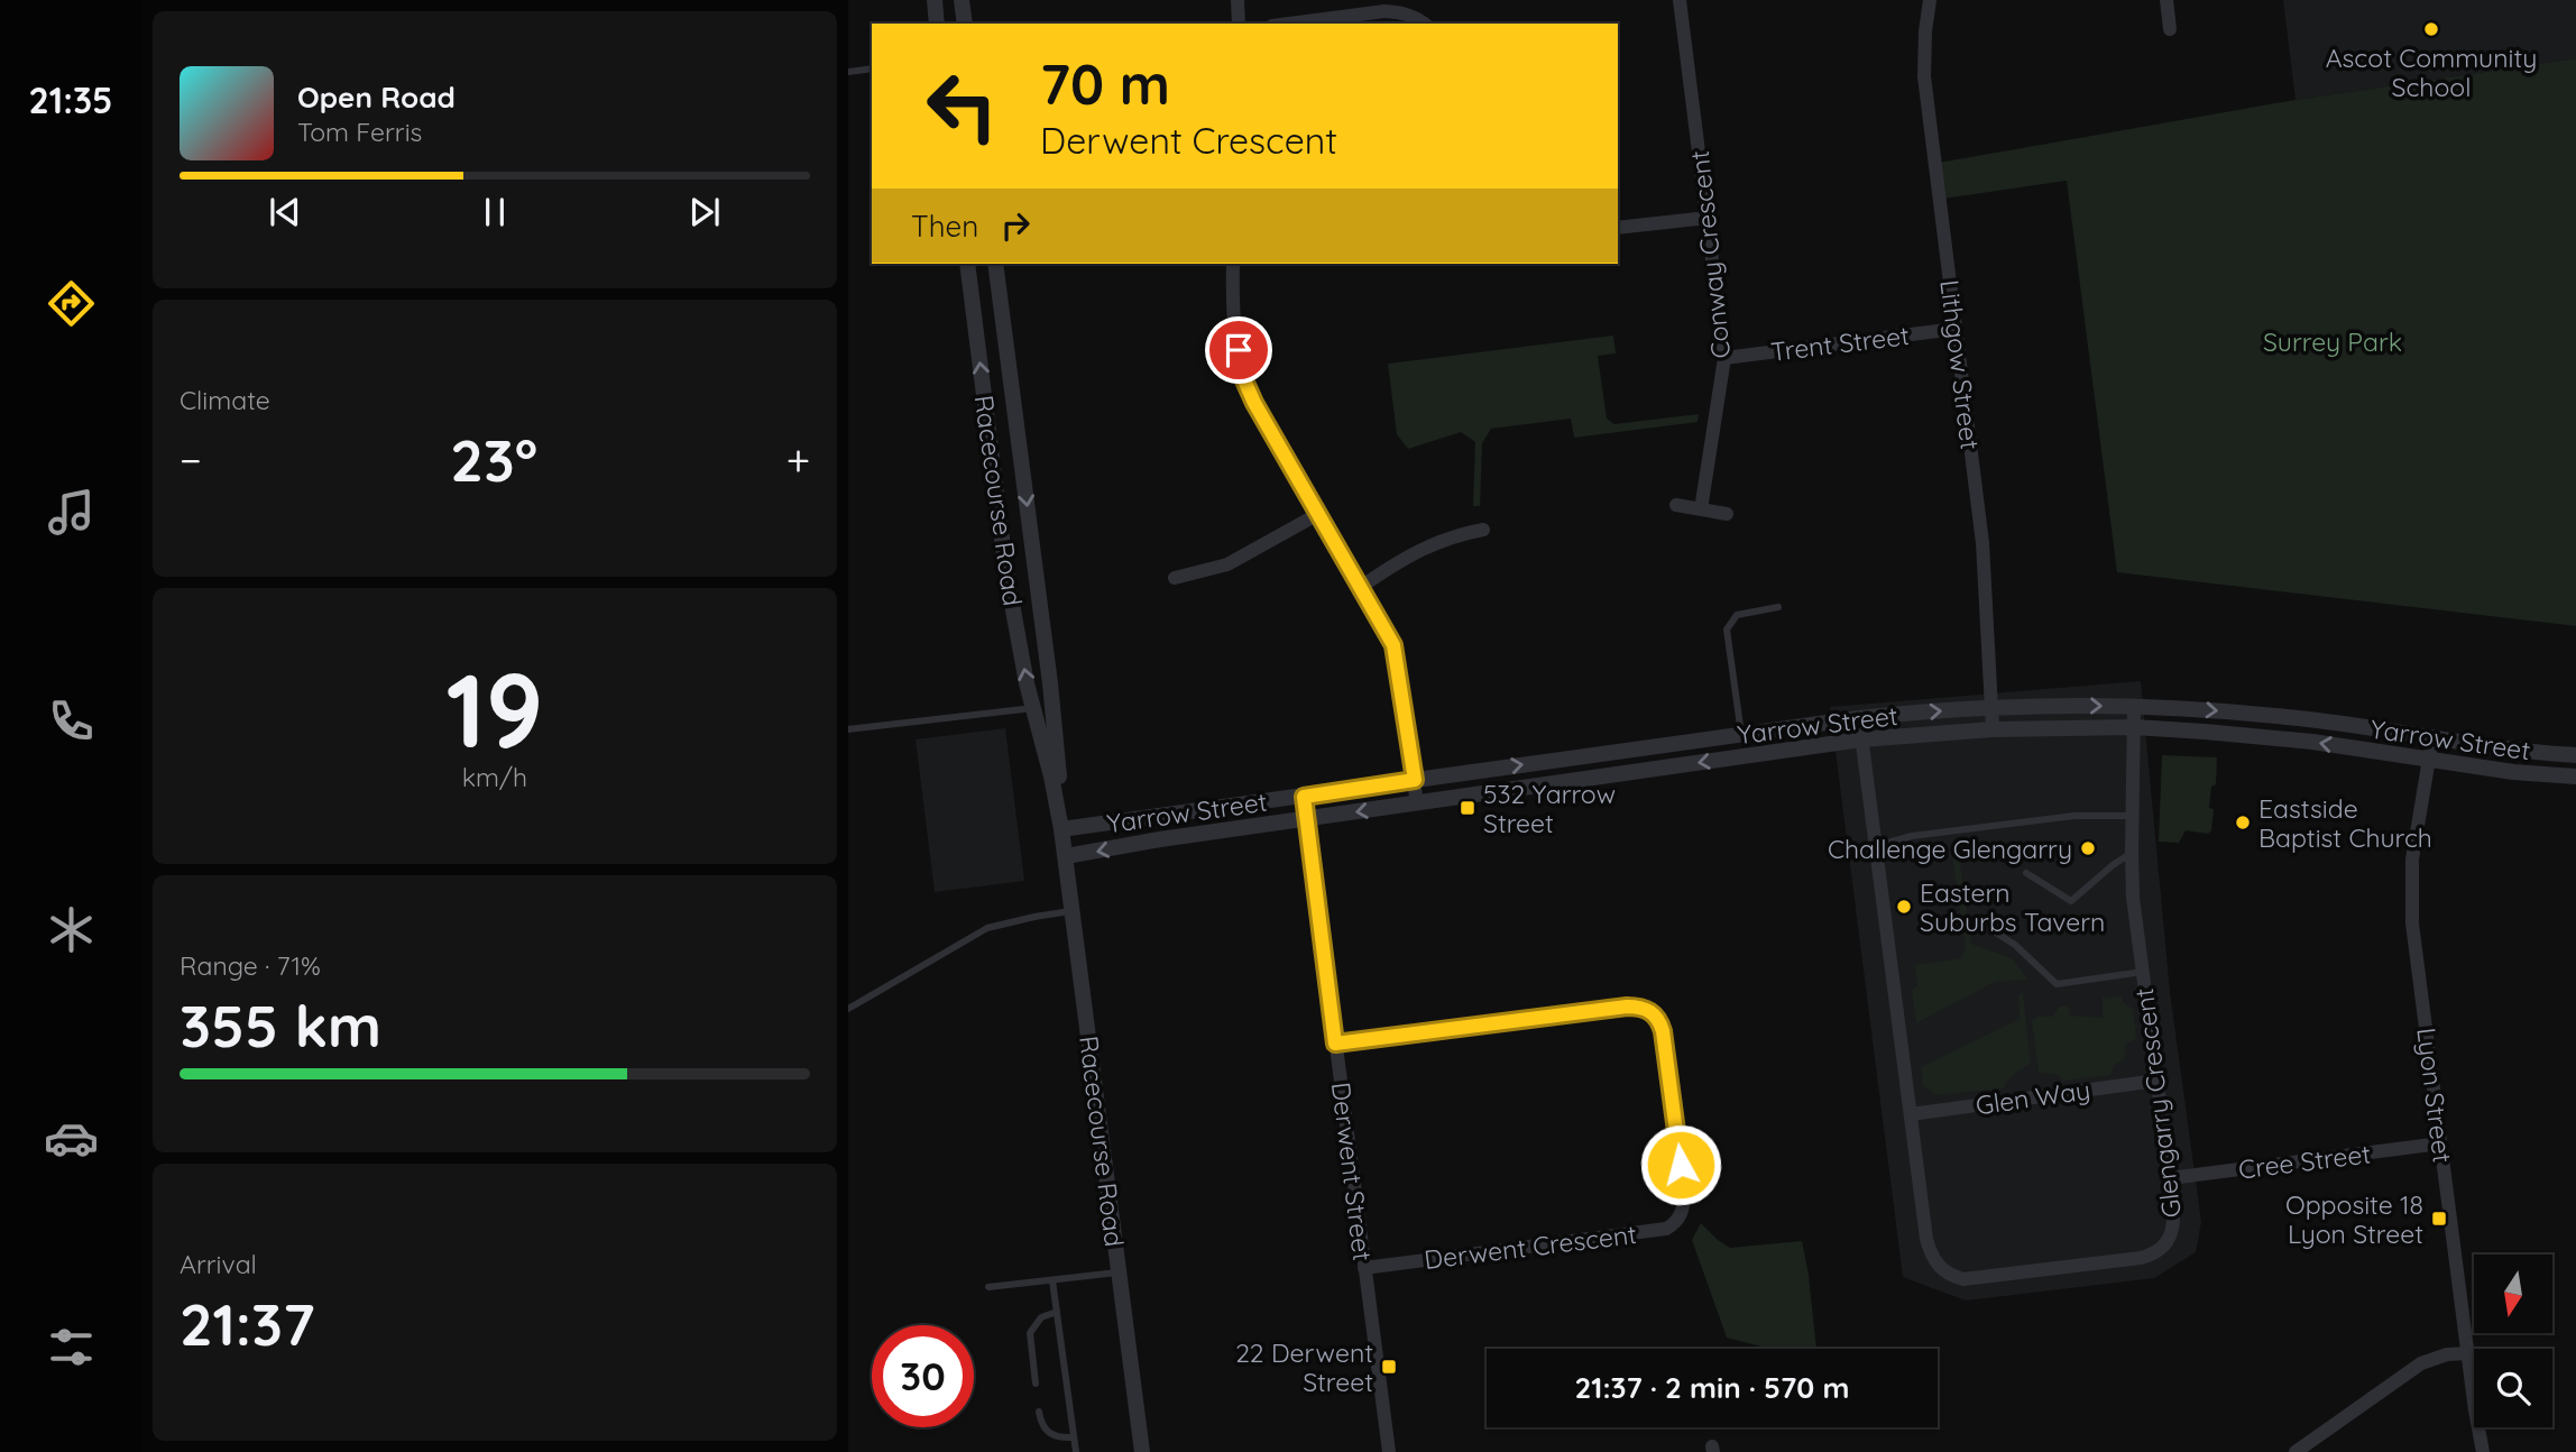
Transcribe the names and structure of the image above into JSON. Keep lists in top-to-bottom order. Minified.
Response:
{"streets":{"street":["Conway Crescent","Trent Street","Lithgow Street","Racecourse Road","Yarrow Street","Lyon Street","Glen Way","Glengarry Crescent","Cree Street","Derwent Street","Derwent Crescent"]},"crossings":[["Conway Crescent","Trent Street"],["Trent Street","Lithgow Street"],["Lithgow Street","Yarrow Street"],["Racecourse Road","Yarrow Street"],["Yarrow Street","Lyon Street"],["Yarrow Street","Glengarry Crescent"],["Yarrow Street","Derwent Street"],["Lyon Street","Cree Street"],["Glen Way","Glengarry Crescent"],["Glengarry Crescent","Cree Street"],["Derwent Street","Derwent Crescent"]],"parks":["Surrey Park"],"places":{"other":["Ascot Community School","Eastside Baptist Church","Challenge Glengarry","Eastern Suburbs Tavern"],"transit":["532 Yarrow Street","Opposite 18 Lyon Street","22 Derwent Street"]},"north":"bottom","page":{"tabs":"21:35","turn":["70 m","Derwent Crescent"],"song":["Open Road","Tom Ferris"],"then":"Then","tile":["Climate",["19","km/h"],["Range · 71%","355 km"],["Arrival","21:37"]],"heat":["−","23°","+"],"limit":"30","trip":"21:37 · 2 min · 570 m"}}
